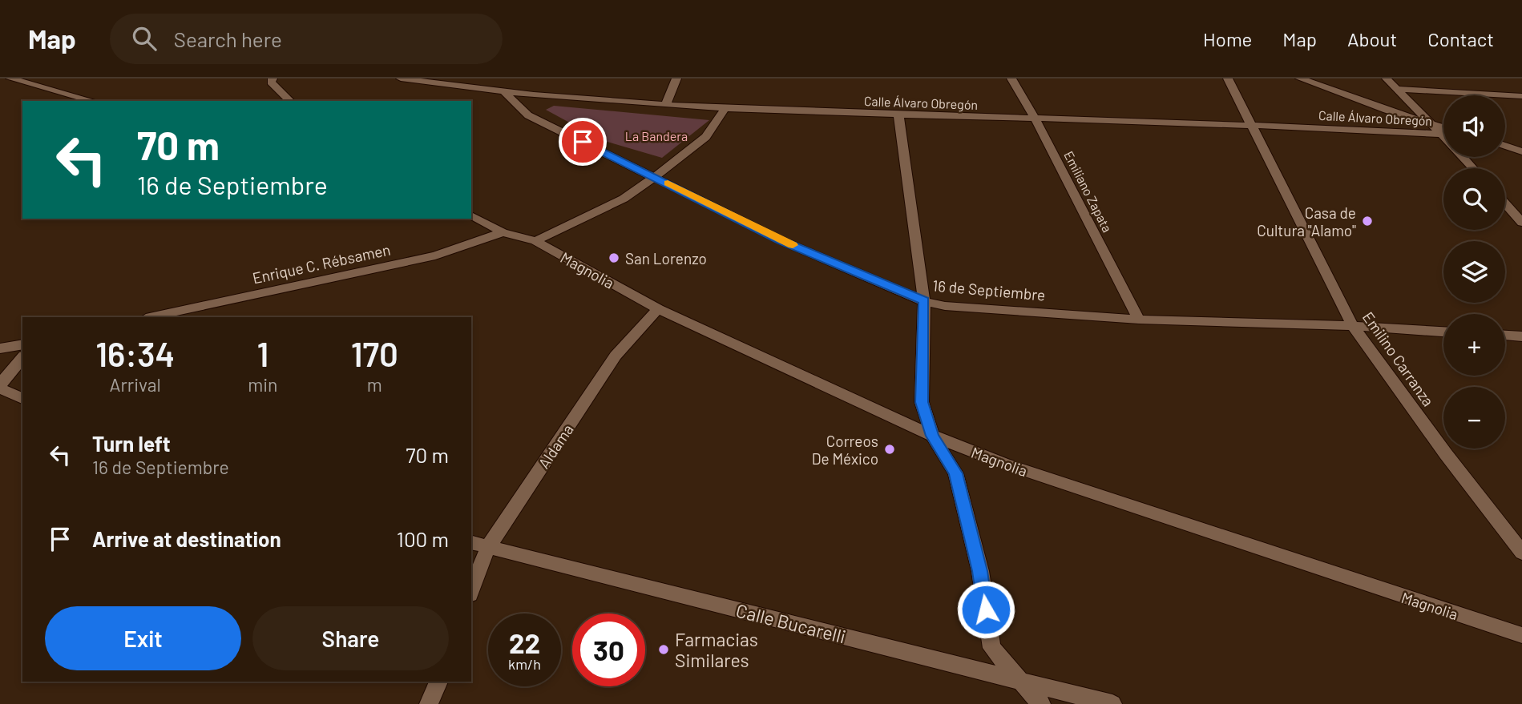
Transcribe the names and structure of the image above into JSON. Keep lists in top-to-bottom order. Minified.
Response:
{"streets":{"street":["Calle Álvaro Obregón","Emiliano Zapata","Enrique C. Rébsamen","Magnolia","16 de Septiembre","Emilino Carranza","Aldama","Calle Bucarelli"]},"crossings":[["Calle Álvaro Obregón","Emiliano Zapata"],["Calle Álvaro Obregón","16 de Septiembre"],["Calle Álvaro Obregón","Emilino Carranza"],["Emiliano Zapata","16 de Septiembre"],["Enrique C. Rébsamen","Magnolia"],["Magnolia","Aldama"],["16 de Septiembre","Emilino Carranza"],["Aldama","Calle Bucarelli"]],"parks":["La Bandera"],"places":["Casa de Cultura \"Alamo\"","San Lorenzo","Correos De México","Farmacias Similares"],"page":{"header":"Map","search":"Search here","nav":["Home","Map","About","Contact"],"map_buttons":["+","−"],"turn":["70 m","16 de Septiembre"],"eta":["16:34","Arrival","1","min","170","m"],"list":[{"name":"Turn left","note":"16 de Septiembre","value":"70 m"},{"name":"Arrive at destination","value":"100 m"}],"buttons":["Exit","Share"],"speed":"22 km/h","limit":"30"}}
